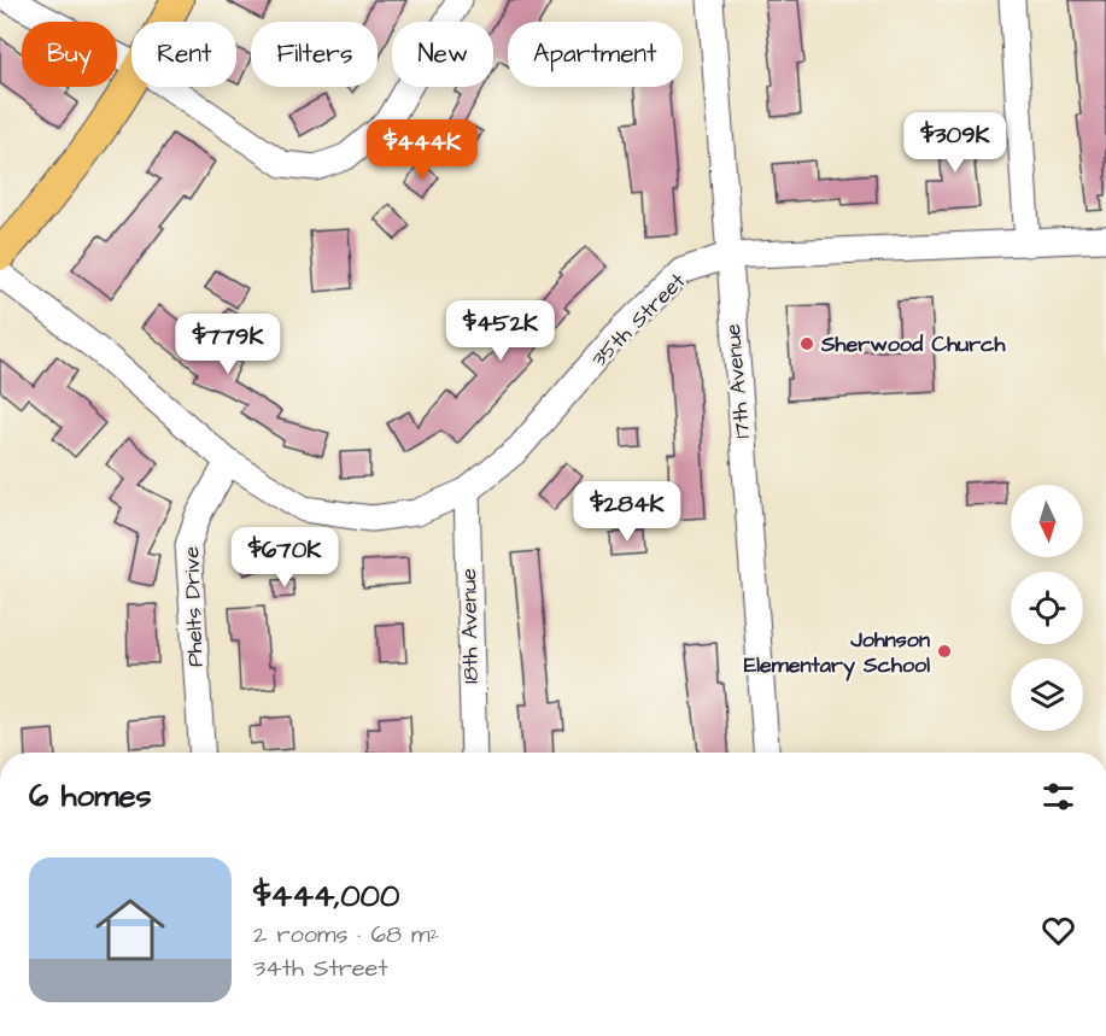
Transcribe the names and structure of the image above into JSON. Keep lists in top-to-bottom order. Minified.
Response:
{"streets":{"street":["35th Street","17th Avenue","Phelts Drive","18th Avenue"]},"crossings":[["35th Street","17th Avenue"],["35th Street","Phelts Drive"],["35th Street","18th Avenue"]],"places":["Sherwood Church","Johnson Elementary School"],"north":"bottom","page":{"chip":["Buy","Rent","Filters","New","Apartment"],"price":["$309K","$444K","$452K","$779K","$284K","$670K"],"heading":"6 homes","list":[{"name":"$444,000","note":"2 rooms · 68 m² · 34th Street"}]}}
